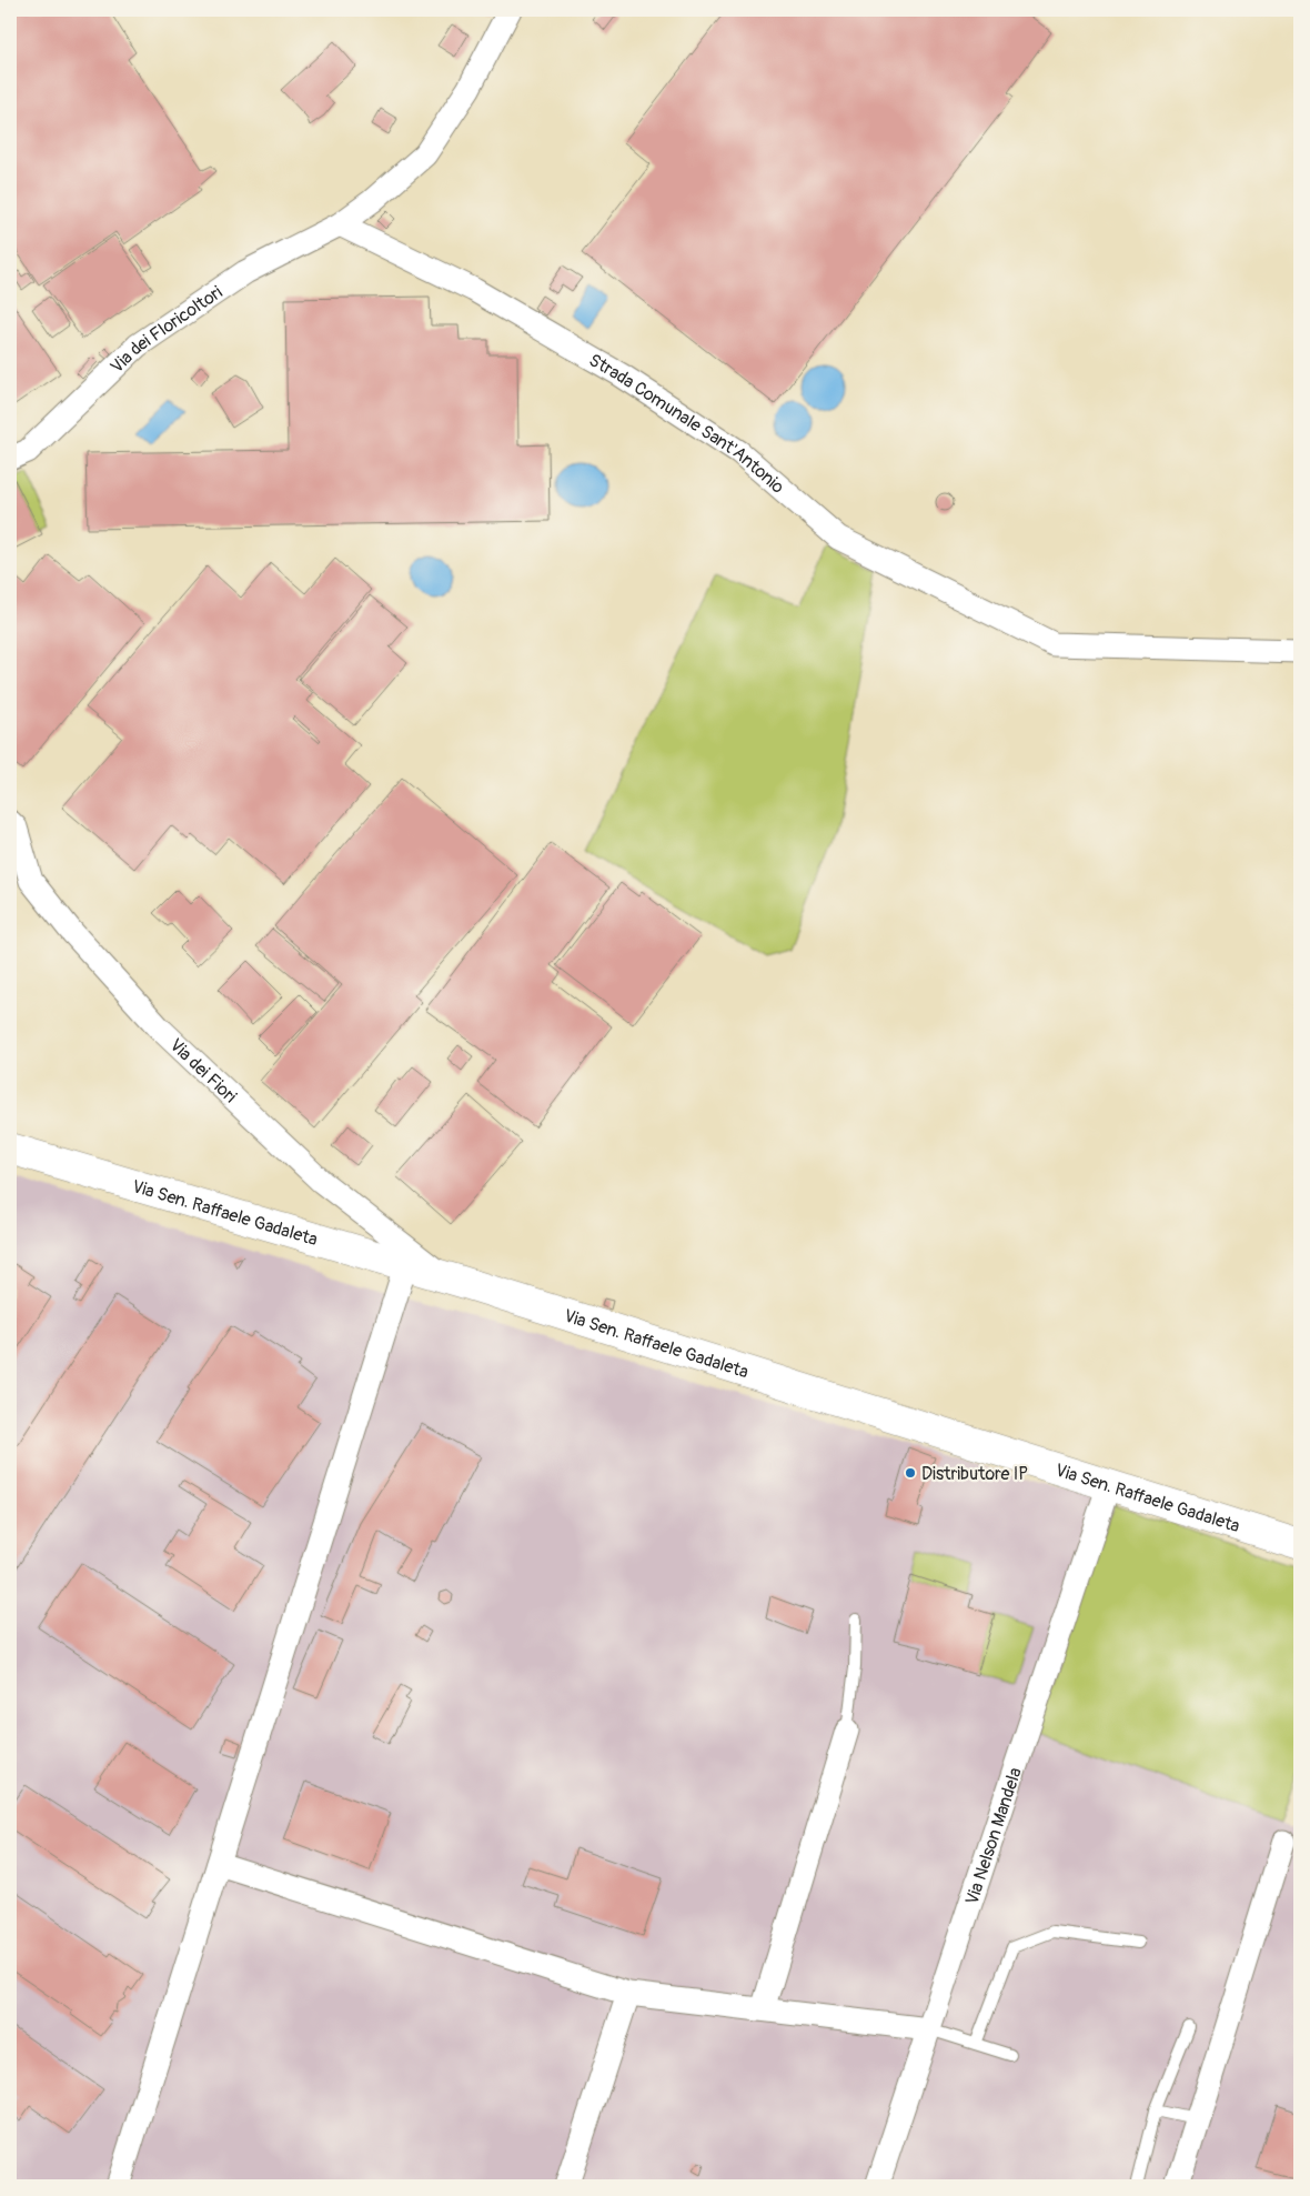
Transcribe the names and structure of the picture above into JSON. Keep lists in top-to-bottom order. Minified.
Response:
{"streets":{"main road":["Via Sen. Raffaele Gadaleta"],"street":["Via dei Floricoltori","Strada Comunale Sant'Antonio","Via dei Fiori","Via Nelson Mandela"]},"crossings":[["Via dei Floricoltori","Strada Comunale Sant'Antonio"],["Via dei Fiori","Via Sen. Raffaele Gadaleta"],["Via Sen. Raffaele Gadaleta","Via Nelson Mandela"]],"places":["Distributore IP"]}
